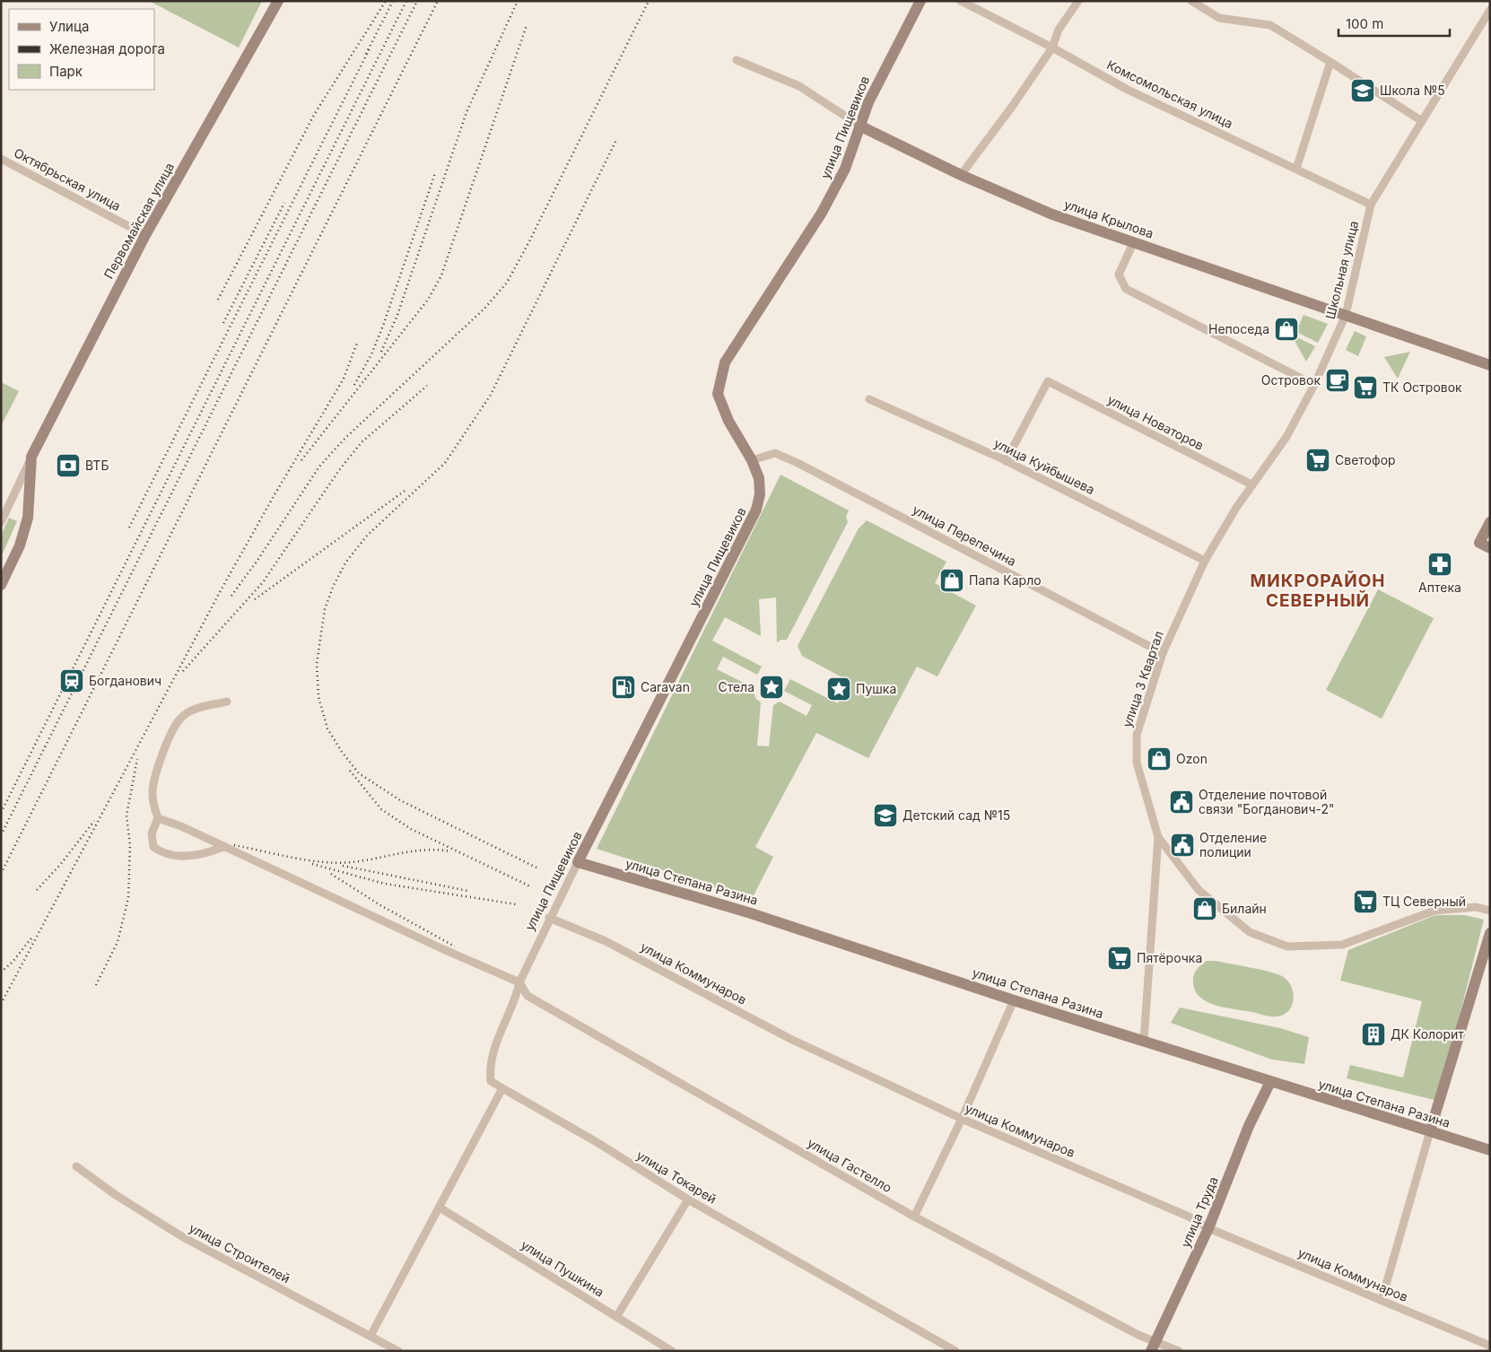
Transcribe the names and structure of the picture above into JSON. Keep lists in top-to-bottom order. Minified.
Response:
{"streets":{"main road":["улица Пищевиков","улица Крылова","Первомайская улица","улица Степана Разина","улица Труда"],"street":["Комсомольская улица","Октябрьская улица","Школьная улица","улица Новаторов","улица Куйбышева","улица Перепечина","улица 3 Квартал","улица Коммунаров","улица Гастелло","улица Токарей","улица Строителей","улица Пушкина"]},"crossings":[["Комсомольская улица","Школьная улица"],["улица Пищевиков","улица Крылова"],["улица Пищевиков","улица Перепечина"],["улица Пищевиков","улица Степана Разина"],["улица Пищевиков","улица Коммунаров"],["улица Пищевиков","улица Гастелло"],["улица Пищевиков","улица Токарей"],["Октябрьская улица","Первомайская улица"],["улица Крылова","Школьная улица"],["Школьная улица","улица Новаторов"],["Школьная улица","улица Куйбышева"],["Школьная улица","улица 3 Квартал"],["улица Новаторов","улица Куйбышева"],["улица Куйбышева","улица 3 Квартал"],["улица Перепечина","улица 3 Квартал"],["улица Степана Разина","улица Труда"],["улица Коммунаров","улица Труда"],["улица Гастелло","улица Труда"]],"districts":["МИКРОРАЙОН СЕВЕРНЫЙ"],"places":{"school or university":["Школа №5","Детский сад №15"],"shop":["Непоседа","Папа Карло","Ozon","Билайн"],"cafe":["Островок"],"supermarket":["ТК Островок","Светофор","ТЦ Северный","Пятёрочка"],"bank":["ВТБ"],"pharmacy":["Аптека"],"station":["Богданович"],"fuel station":["Caravan"],"place":["Стела","Пушка"],"public building":["Отделение почтовой связи \"Богданович-2\"","Отделение полиции"],"building":["ДК Колорит"]},"legend":["Улица","Железная дорога","Парк"],"scale_bar":"100 m"}
